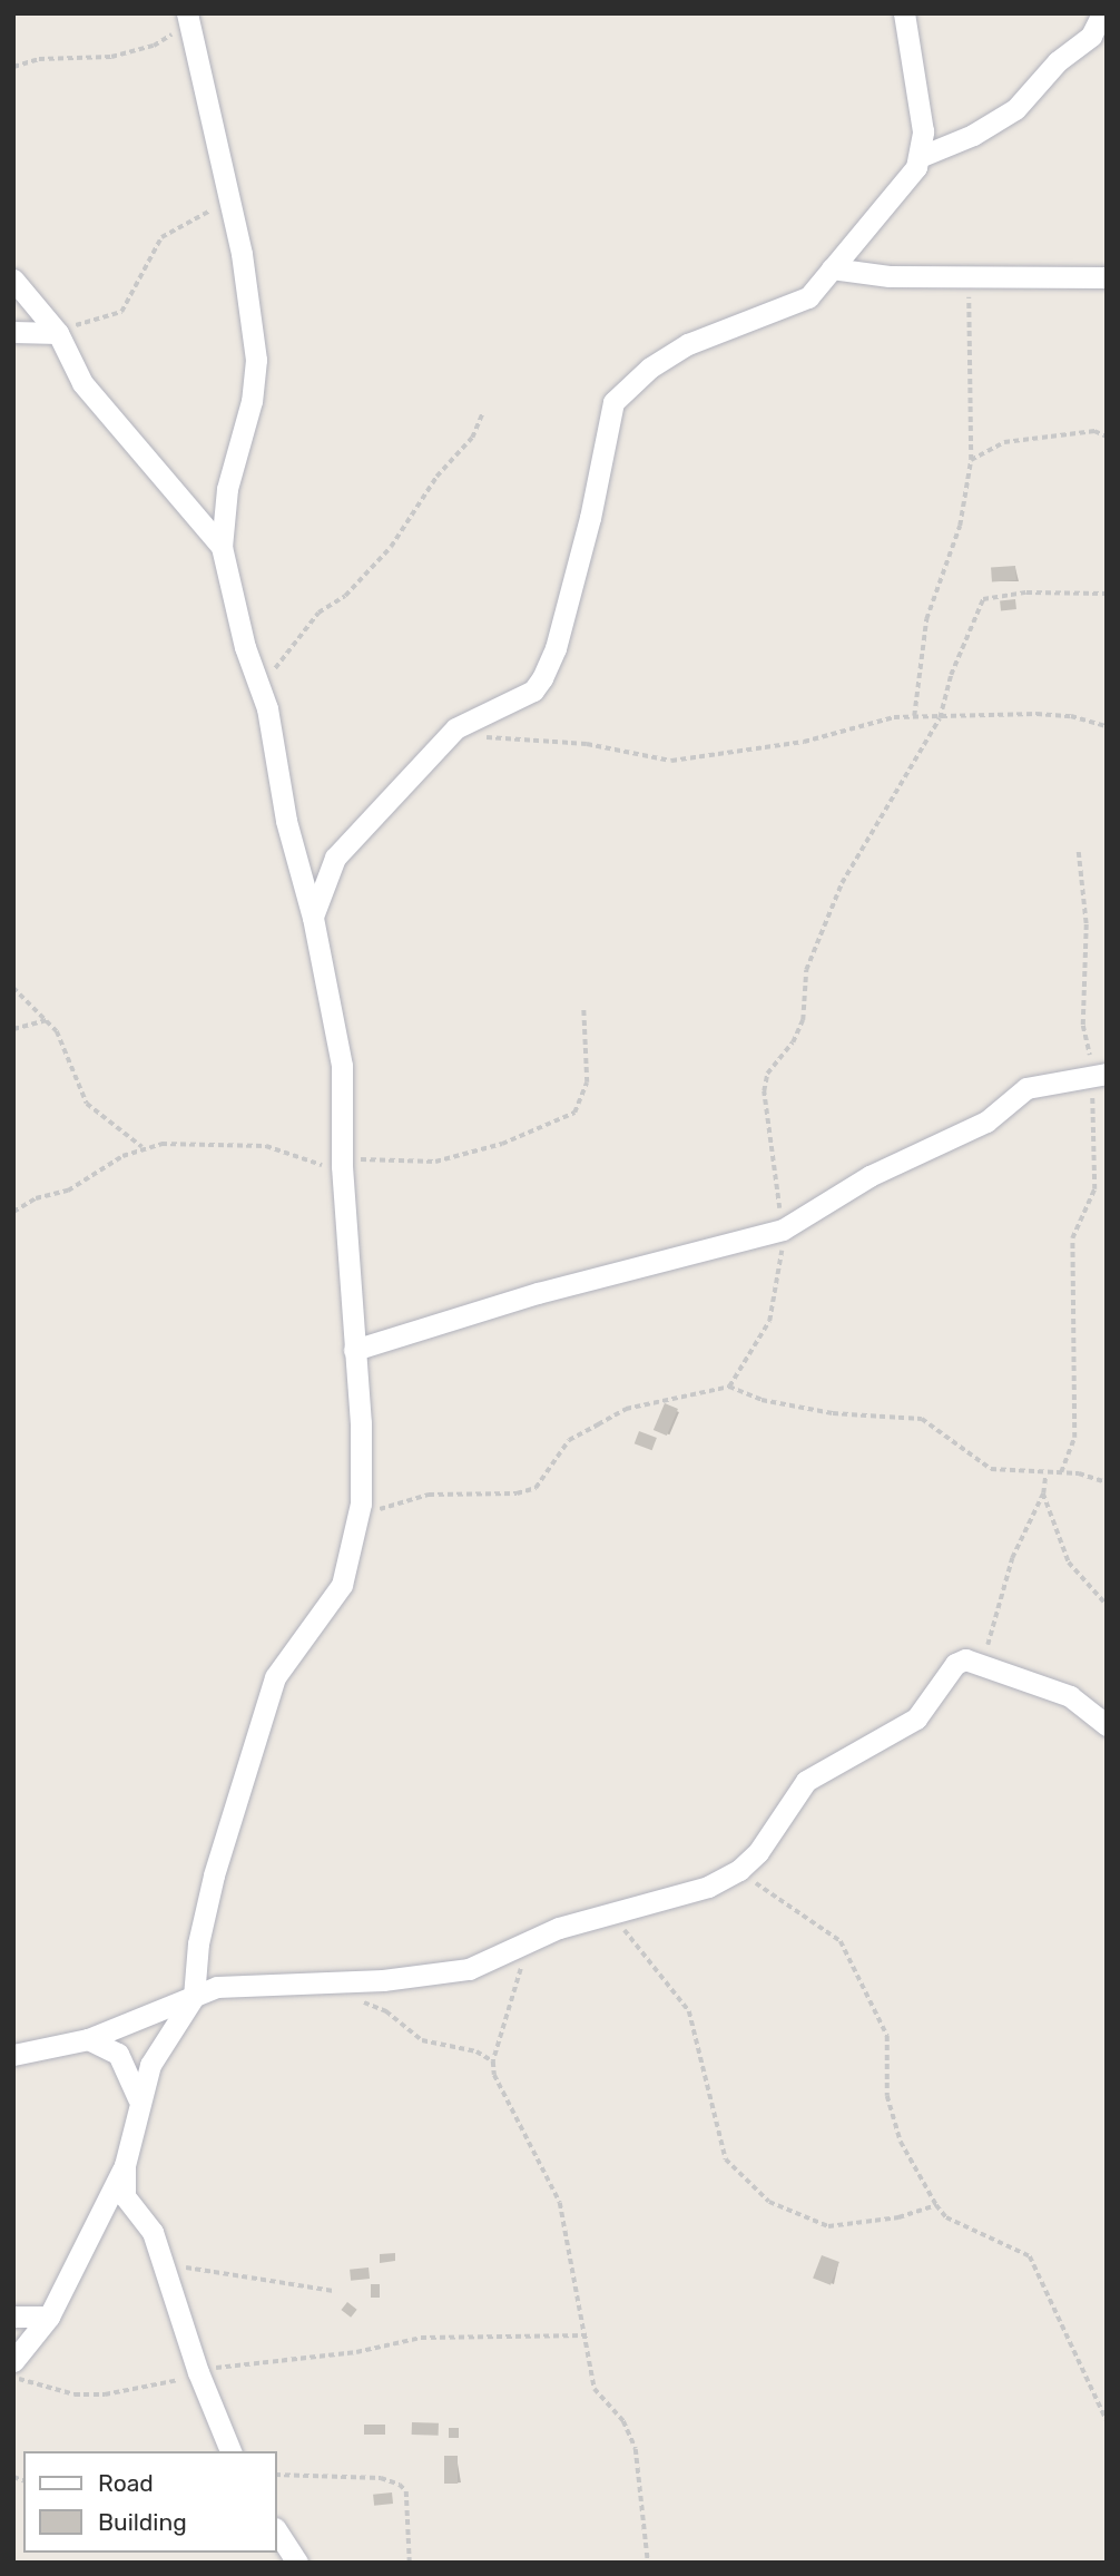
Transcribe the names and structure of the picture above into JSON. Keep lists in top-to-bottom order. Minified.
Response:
{"legend":["Road","Building"]}
